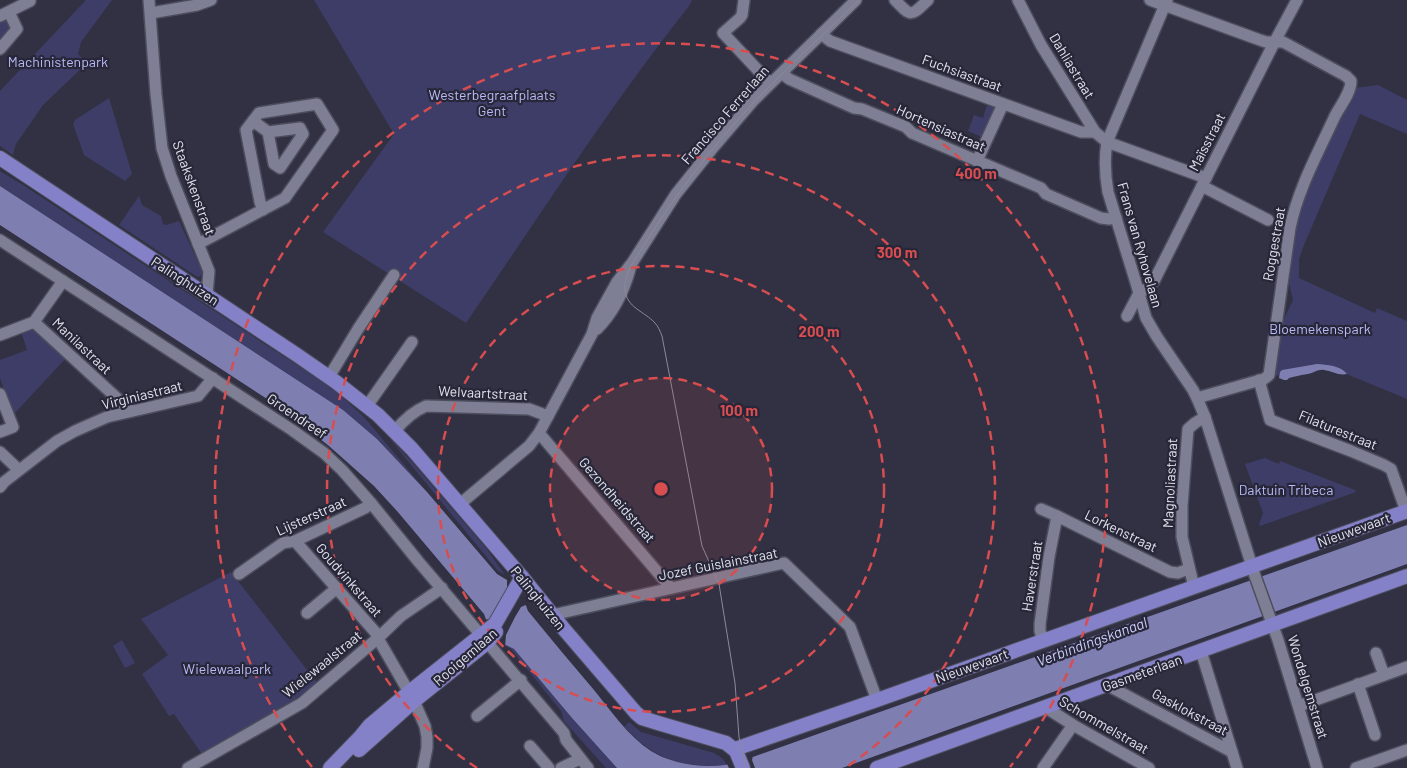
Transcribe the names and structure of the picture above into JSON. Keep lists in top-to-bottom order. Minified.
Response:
{"streets":{"main road":["Palinghuizen","Nieuwevaart","Rooigemlaan","Gasmeterlaan"],"street":["Dahliastraat","Fuchsiastraat","Francisco Ferrerlaan","Hortensiastraat","Maïsstraat","Staakskenstraat","Roggestraat","Frans van Ryhovelaan","Manilastraat","Welvaartstraat","Virginiastraat","Groendreef","Filaturestraat","Magnoliastraat","Gezondheidstraat","Lijsterstraat","Lorkenstraat","Jozef Guislainstraat","Haverstraat","Goudvinkstraat","Wielewaalstraat","Wondelgemstraat","Gasklokstraat","Schommelstraat"]},"crossings":[["Dahliastraat","Fuchsiastraat"],["Dahliastraat","Frans van Ryhovelaan"],["Fuchsiastraat","Francisco Ferrerlaan"],["Francisco Ferrerlaan","Hortensiastraat"],["Francisco Ferrerlaan","Palinghuizen"],["Francisco Ferrerlaan","Welvaartstraat"],["Francisco Ferrerlaan","Gezondheidstraat"],["Hortensiastraat","Frans van Ryhovelaan"],["Maïsstraat","Roggestraat"],["Maïsstraat","Frans van Ryhovelaan"],["Staakskenstraat","Palinghuizen"],["Roggestraat","Filaturestraat"],["Frans van Ryhovelaan","Magnoliastraat"],["Frans van Ryhovelaan","Nieuwevaart"],["Frans van Ryhovelaan","Wondelgemstraat"],["Palinghuizen","Welvaartstraat"],["Palinghuizen","Nieuwevaart"],["Palinghuizen","Jozef Guislainstraat"],["Palinghuizen","Rooigemlaan"],["Manilastraat","Virginiastraat"],["Virginiastraat","Groendreef"],["Groendreef","Lijsterstraat"],["Groendreef","Rooigemlaan"],["Groendreef","Wielewaalstraat"],["Filaturestraat","Nieuwevaart"],["Magnoliastraat","Nieuwevaart"],["Magnoliastraat","Lorkenstraat"],["Gezondheidstraat","Jozef Guislainstraat"],["Lijsterstraat","Goudvinkstraat"],["Nieuwevaart","Jozef Guislainstraat"],["Nieuwevaart","Haverstraat"],["Nieuwevaart","Wondelgemstraat"],["Lorkenstraat","Haverstraat"],["Goudvinkstraat","Rooigemlaan"],["Goudvinkstraat","Wielewaalstraat"],["Gasmeterlaan","Wondelgemstraat"],["Gasmeterlaan","Gasklokstraat"],["Gasmeterlaan","Schommelstraat"]],"water":["Verbindingskanaal"],"parks":["Machinistenpark","Westerbegraafplaats Gent","Bloemekenspark","Daktuin Tribeca","Wielewaalpark"],"rings":["400 m","300 m","200 m","100 m"]}
